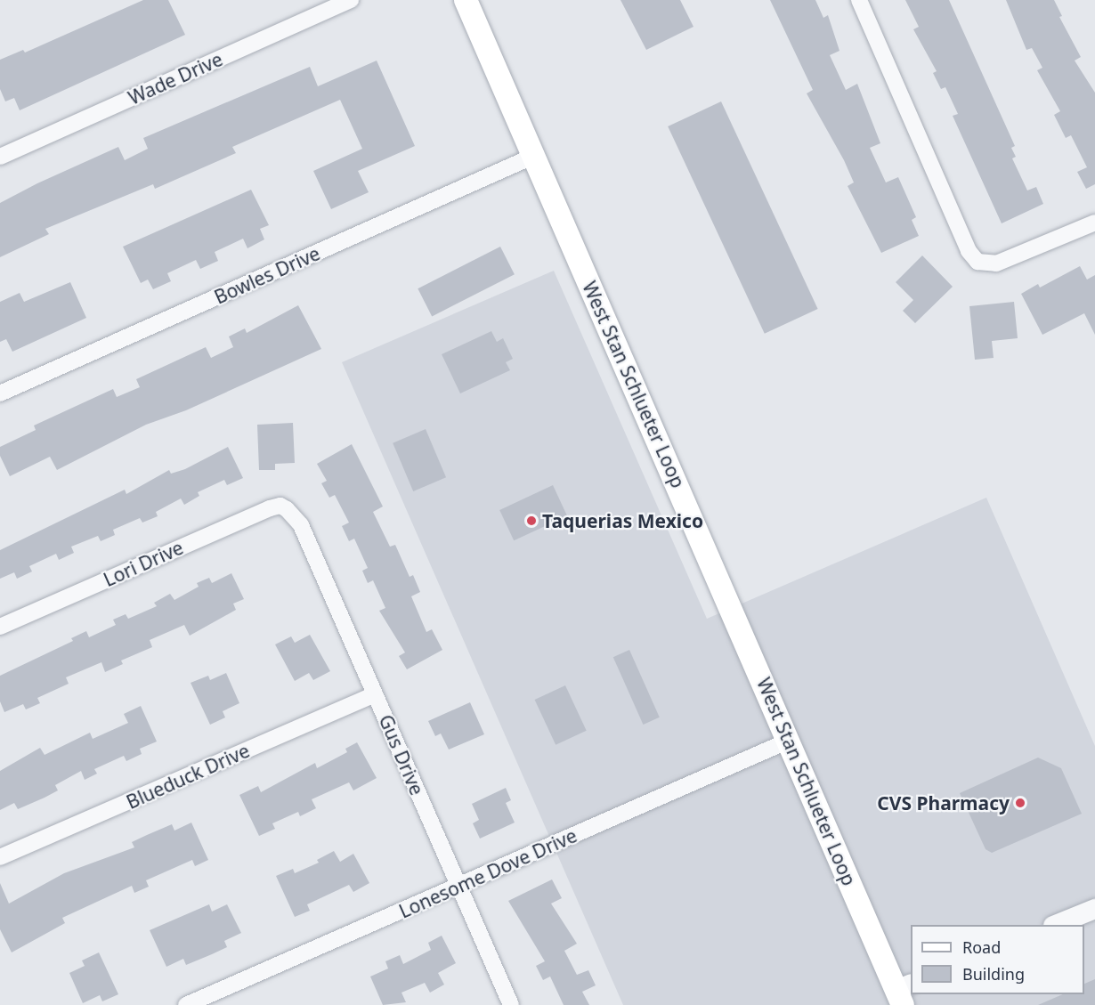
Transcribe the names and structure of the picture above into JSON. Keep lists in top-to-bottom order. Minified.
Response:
{"streets":{"main road":["West Stan Schlueter Loop"],"street":["Wade Drive","Bowles Drive","Lori Drive","Gus Drive","Blueduck Drive","Lonesome Dove Drive"]},"crossings":[["Bowles Drive","West Stan Schlueter Loop"],["West Stan Schlueter Loop","Lonesome Dove Drive"],["Lori Drive","Gus Drive"],["Gus Drive","Blueduck Drive"],["Gus Drive","Lonesome Dove Drive"]],"places":["Taquerias Mexico","CVS Pharmacy"],"legend":["Road","Building"]}
